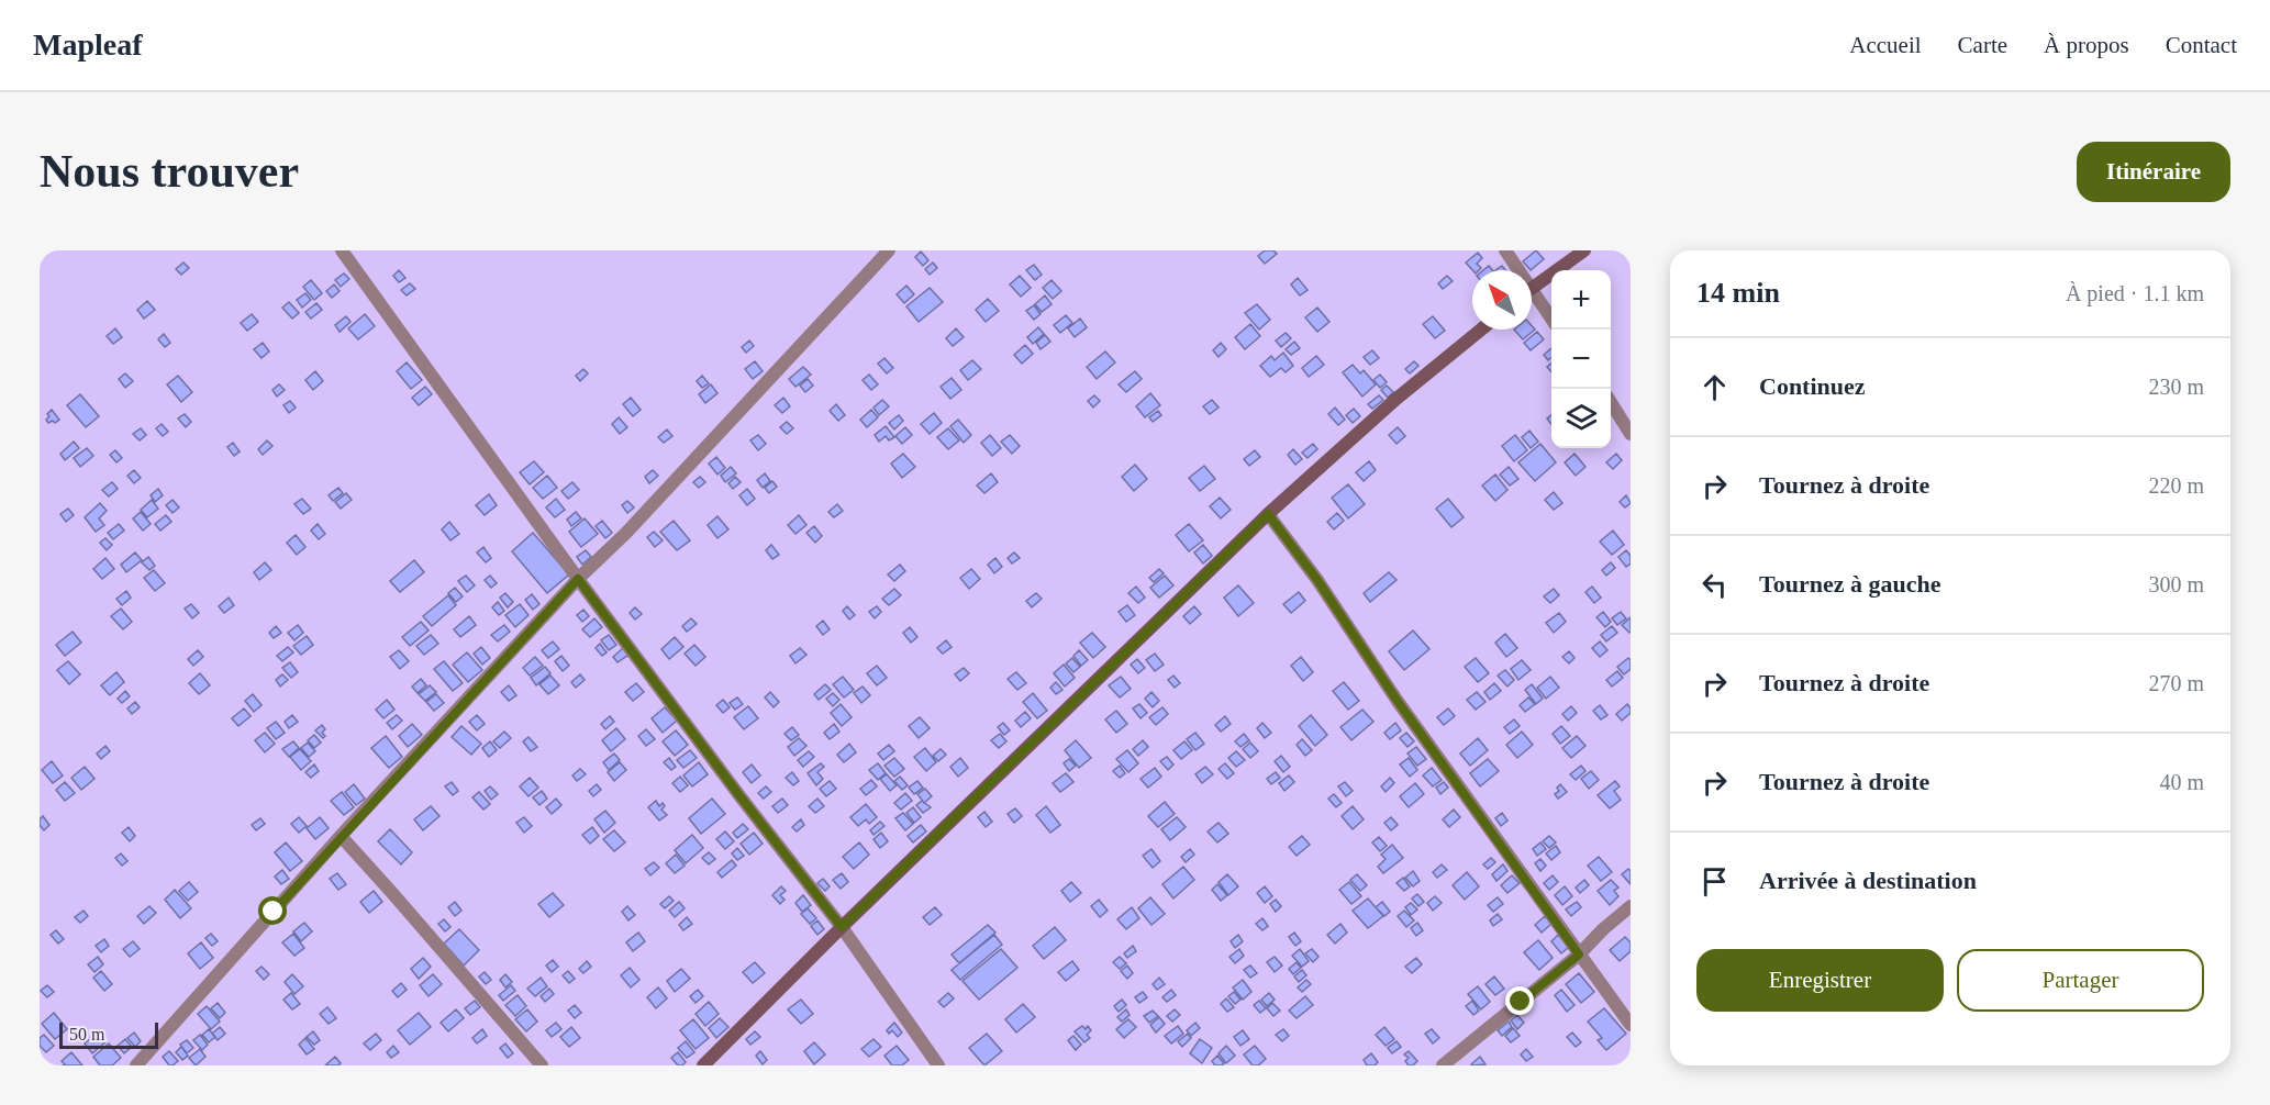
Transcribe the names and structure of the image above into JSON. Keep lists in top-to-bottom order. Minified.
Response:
{"scale_bar":"50 m","north":"top left","page":{"header":"Mapleaf","nav":["Accueil","Carte","À propos","Contact"],"buttons":["Itinéraire",["Enregistrer","Partager"]],"title":"Nous trouver","heading":["14 min","À pied · 1.1 km"],"map_buttons":["+","−"],"list":[["Continuez","230 m"],["Tournez à droite","220 m"],["Tournez à gauche","300 m"],["Tournez à droite","270 m"],["Tournez à droite","40 m"],"Arrivée à destination"],"scale":"50 m"}}
